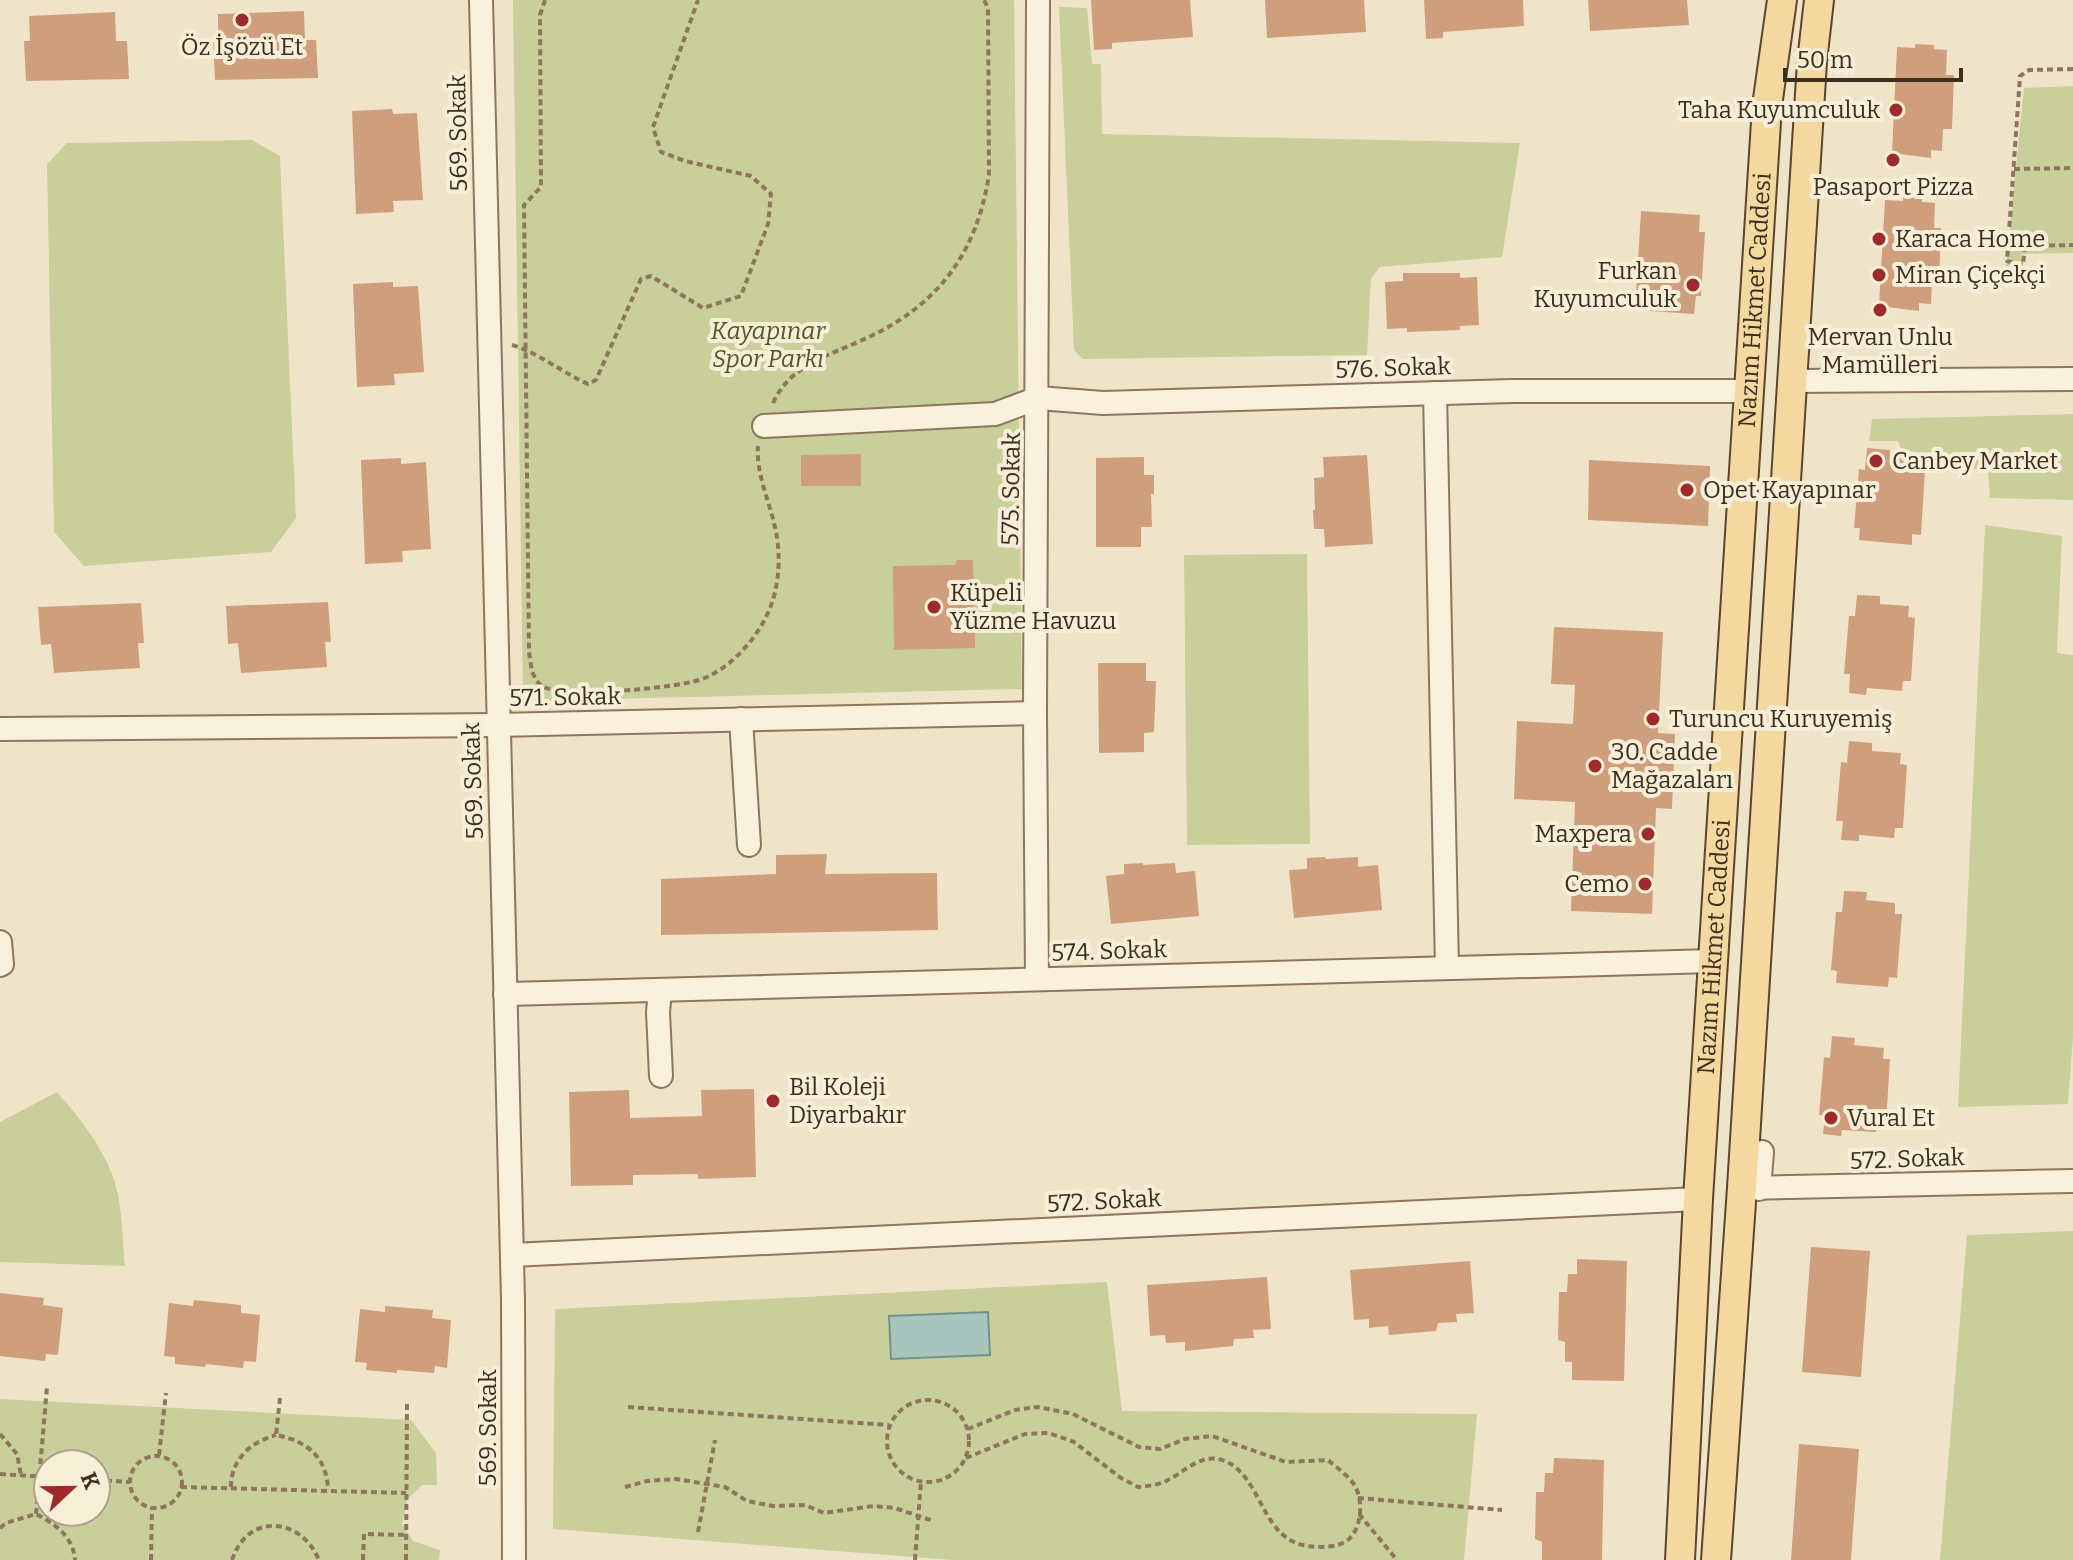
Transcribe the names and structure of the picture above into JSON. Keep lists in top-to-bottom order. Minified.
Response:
{"streets":{"main road":["Nazım Hikmet Caddesi"],"street":["569. Sokak","576. Sokak","575. Sokak","571. Sokak","574. Sokak","572. Sokak"]},"crossings":[["569. Sokak","571. Sokak"],["569. Sokak","574. Sokak"],["569. Sokak","572. Sokak"],["Nazım Hikmet Caddesi","576. Sokak"],["Nazım Hikmet Caddesi","574. Sokak"],["Nazım Hikmet Caddesi","572. Sokak"],["576. Sokak","575. Sokak"],["575. Sokak","571. Sokak"],["575. Sokak","574. Sokak"]],"parks":["Kayapınar Spor Parkı"],"places":["Öz İşözü Et","Taha Kuyumculuk","Pasaport Pizza","Karaca Home","Miran Çiçekçi","Furkan Kuyumculuk","Mervan Unlu Mamülleri","Canbey Market","Opet Kayapınar","Küpeli Yüzme Havuzu","Turuncu Kuruyemiş","30. Cadde Mağazaları","Maxpera","Cemo","Bil Koleji Diyarbakır","Vural Et"],"scale_bar":"50 m","north":"right"}
